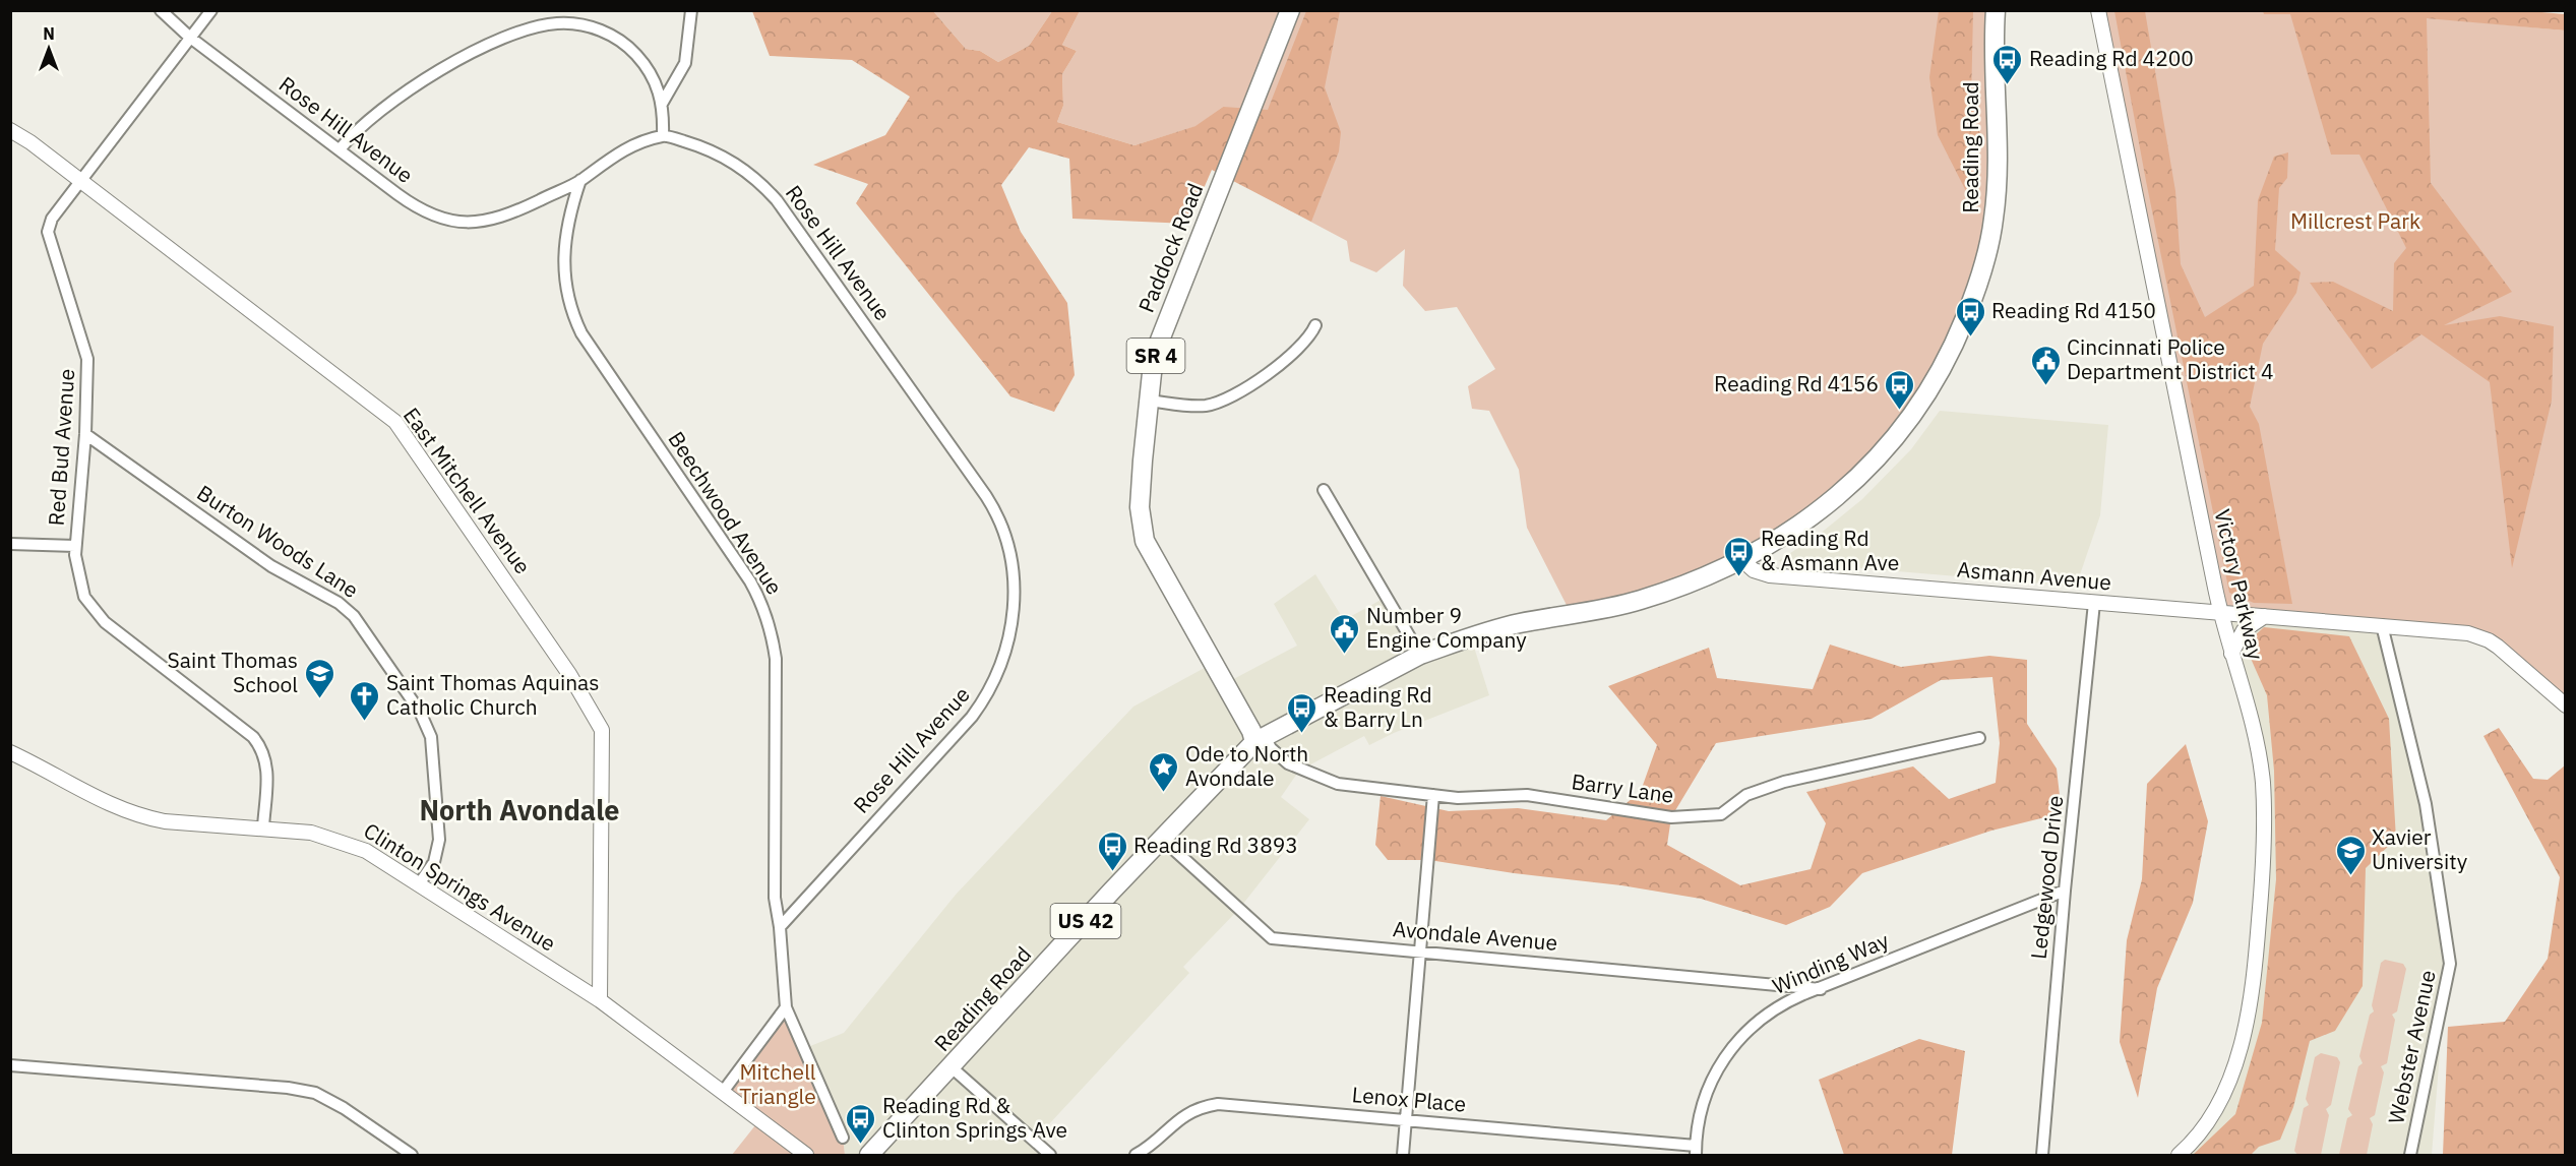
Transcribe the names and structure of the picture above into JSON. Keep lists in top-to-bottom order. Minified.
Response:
{"streets":{"main road":["Reading Road","Paddock Road","SR 4","US 42"],"street":["Rose Hill Avenue","Red Bud Avenue","East Mitchell Avenue","Beechwood Avenue","Burton Woods Lane","Asmann Avenue","Victory Parkway","Barry Lane","Ledgewood Drive","Clinton Springs Avenue","Avondale Avenue","Winding Way","Webster Avenue","Lenox Place"]},"crossings":[["Rose Hill Avenue","Red Bud Avenue"],["Rose Hill Avenue","Beechwood Avenue"],["Reading Road","Paddock Road"],["Reading Road","Asmann Avenue"],["Reading Road","Barry Lane"],["Reading Road","Avondale Avenue"],["Paddock Road","Barry Lane"],["Red Bud Avenue","East Mitchell Avenue"],["Red Bud Avenue","Burton Woods Lane"],["Red Bud Avenue","Clinton Springs Avenue"],["East Mitchell Avenue","Clinton Springs Avenue"],["Burton Woods Lane","Clinton Springs Avenue"],["Asmann Avenue","Victory Parkway"],["Asmann Avenue","Ledgewood Drive"],["Asmann Avenue","Webster Avenue"],["Ledgewood Drive","Winding Way"],["Avondale Avenue","Winding Way"],["Winding Way","Lenox Place"]],"districts":["North Avondale"],"parks":["Millcrest Park","Mitchell Triangle"],"places":{"bus stop":["Reading Rd 4200","Reading Rd 4150","Reading Rd 4156","Reading Rd & Asmann Ave","Reading Rd & Barry Ln","Reading Rd 3893","Reading Rd & Clinton Springs Ave"],"public building":["Cincinnati Police Department District 4","Number 9 Engine Company"],"school or university":["Saint Thomas School","Xavier University"],"church":["Saint Thomas Aquinas Catholic Church"],"place":["Ode to North Avondale"]},"north":"top"}
